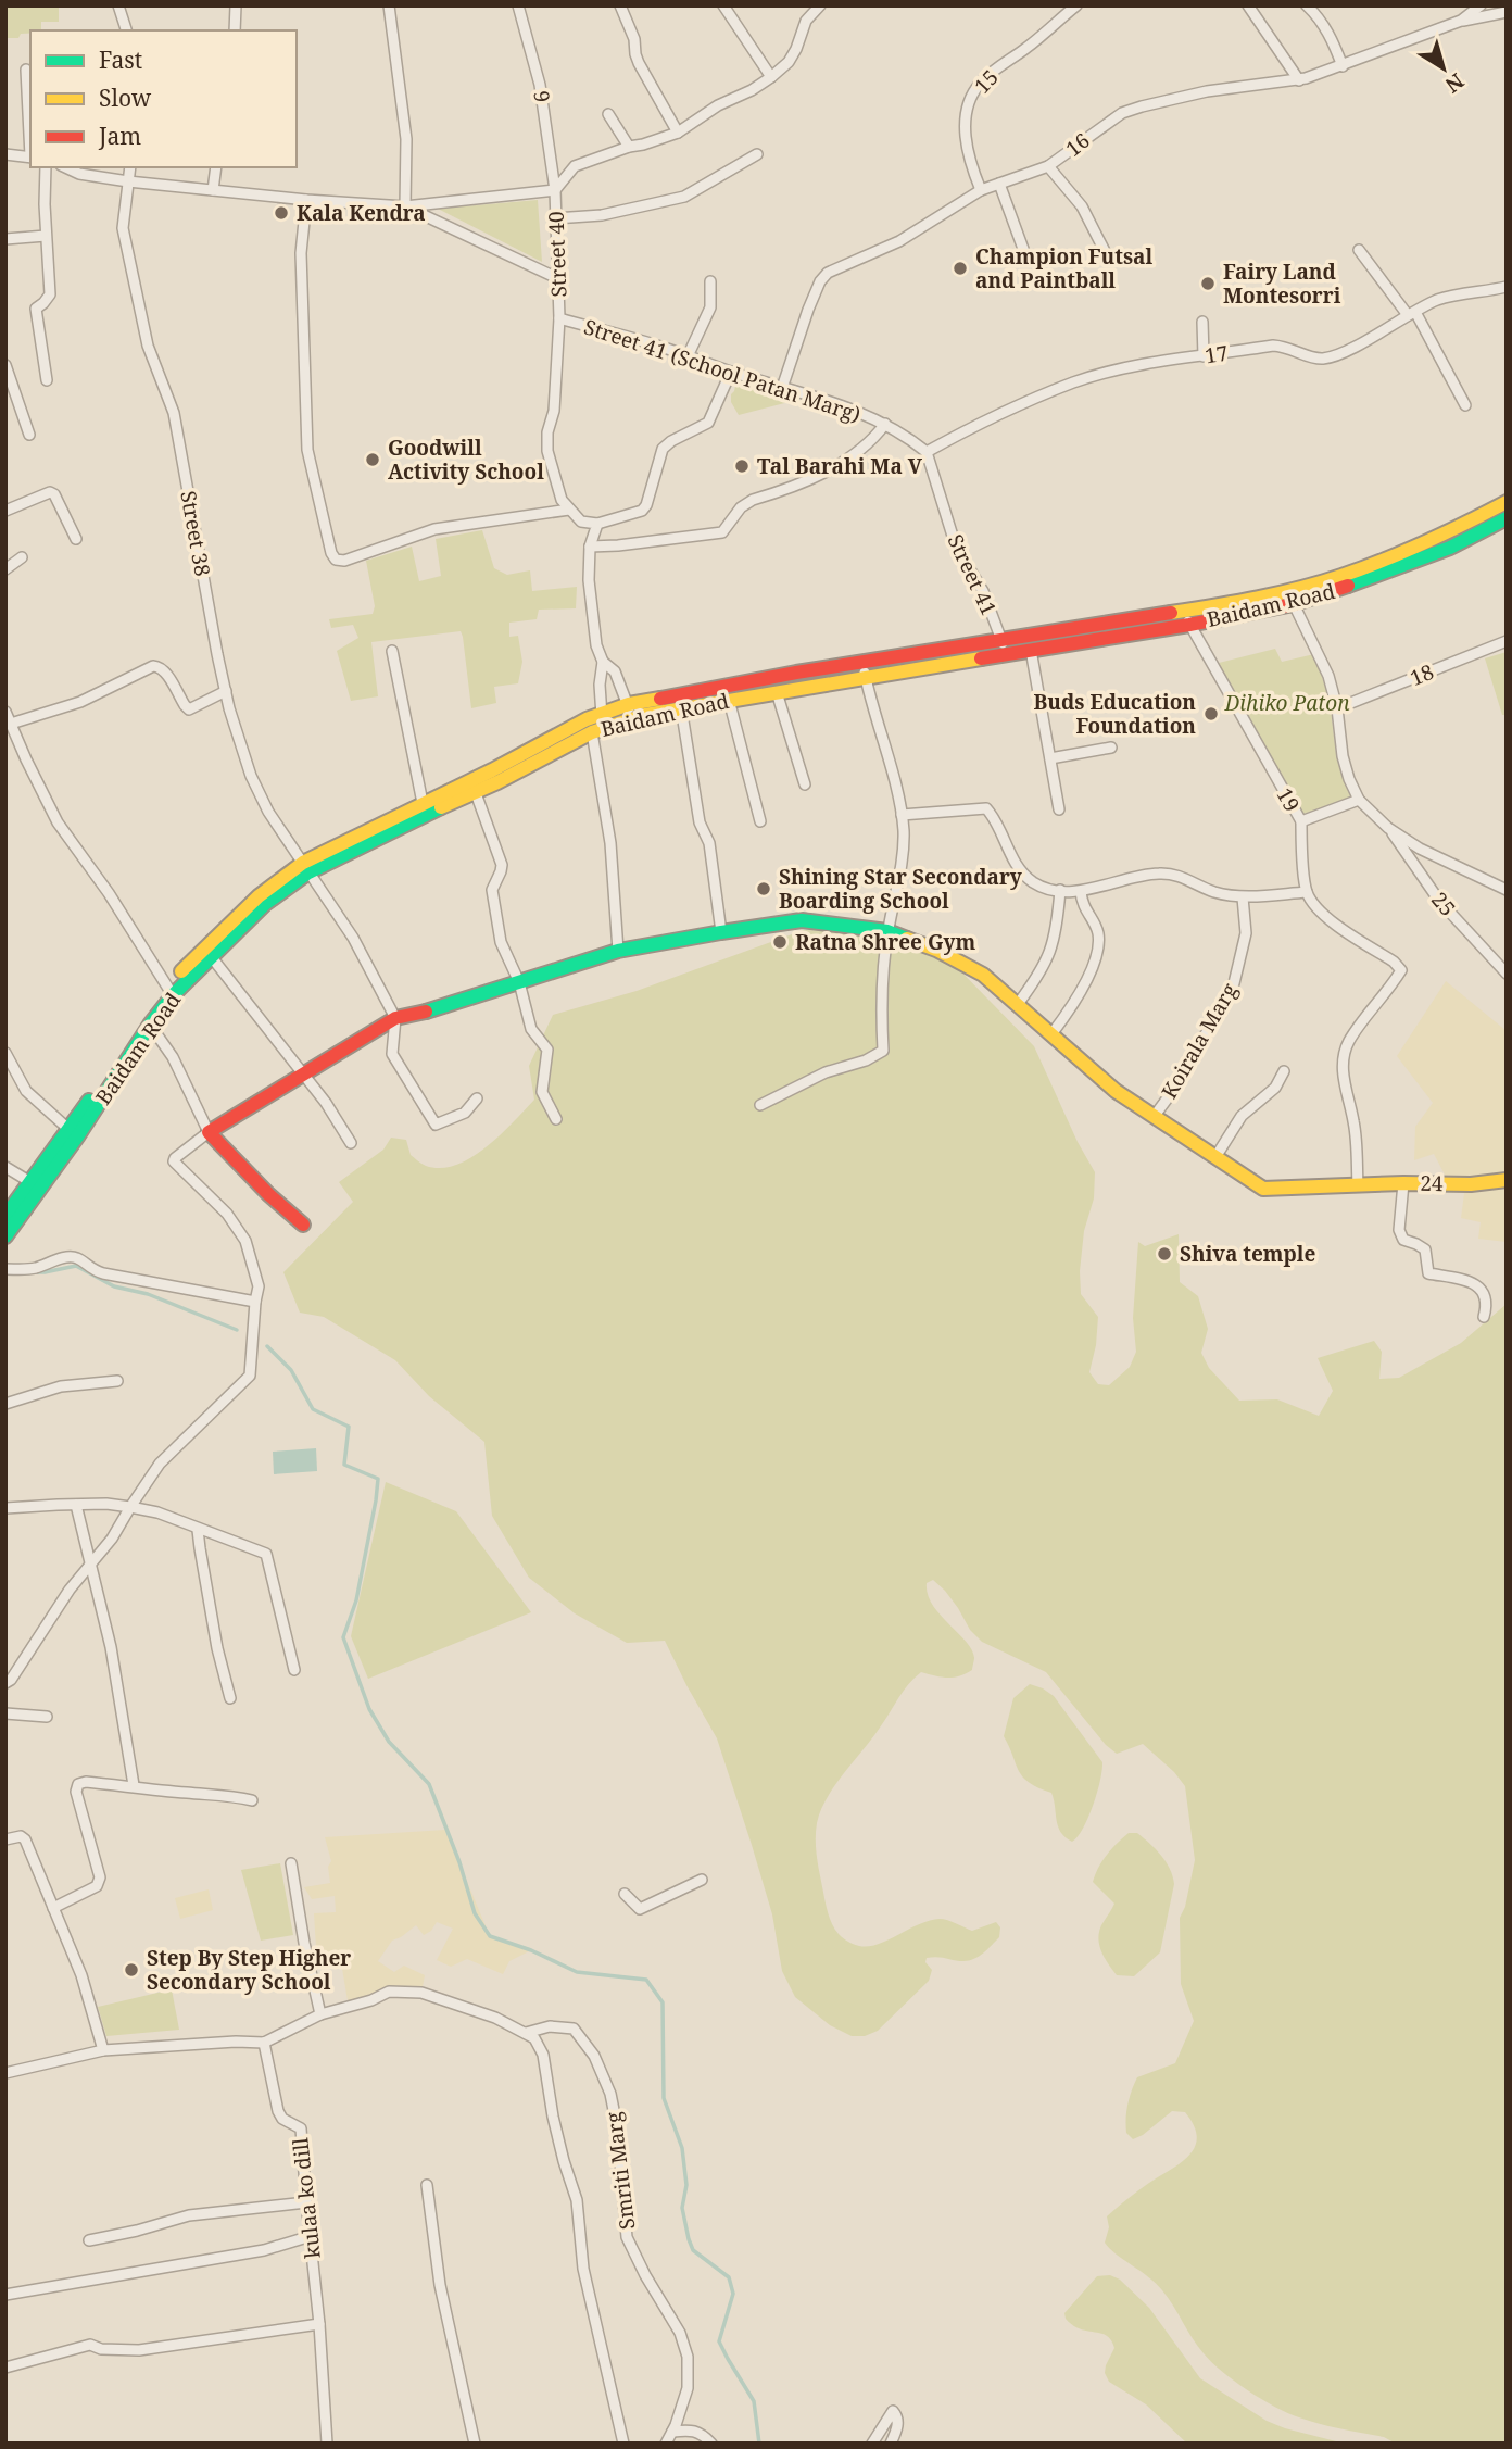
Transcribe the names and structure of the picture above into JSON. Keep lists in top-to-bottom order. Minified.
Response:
{"streets":{"main road":["Baidam Road","24"],"street":["15","9","16","Street 40","17","Street 41 (School Patan Marg)","Street 38","Street 41","18","19","25","Koirala Marg","Smriti Marg","kulaa ko dill"]},"crossings":[["15","16"],["9","Street 40"],["16","Street 41 (School Patan Marg)"],["Street 40","Street 41 (School Patan Marg)"],["17","Street 41 (School Patan Marg)"],["17","Street 41"],["Street 41 (School Patan Marg)","Street 41"],["Street 38","Baidam Road"],["Street 38","24"],["Street 41","Baidam Road"],["Baidam Road","19"],["Koirala Marg","24"]],"parks":["Dihiko Paton"],"places":["Kala Kendra","Champion Futsal and Paintball","Fairy Land Montesorri","Goodwill Activity School","Tal Barahi Ma V","Buds Education Foundation","Shining Star Secondary Boarding School","Ratna Shree Gym","Shiva temple","Step By Step Higher Secondary School"],"legend":["Fast","Slow","Jam"],"north":"bottom right"}
